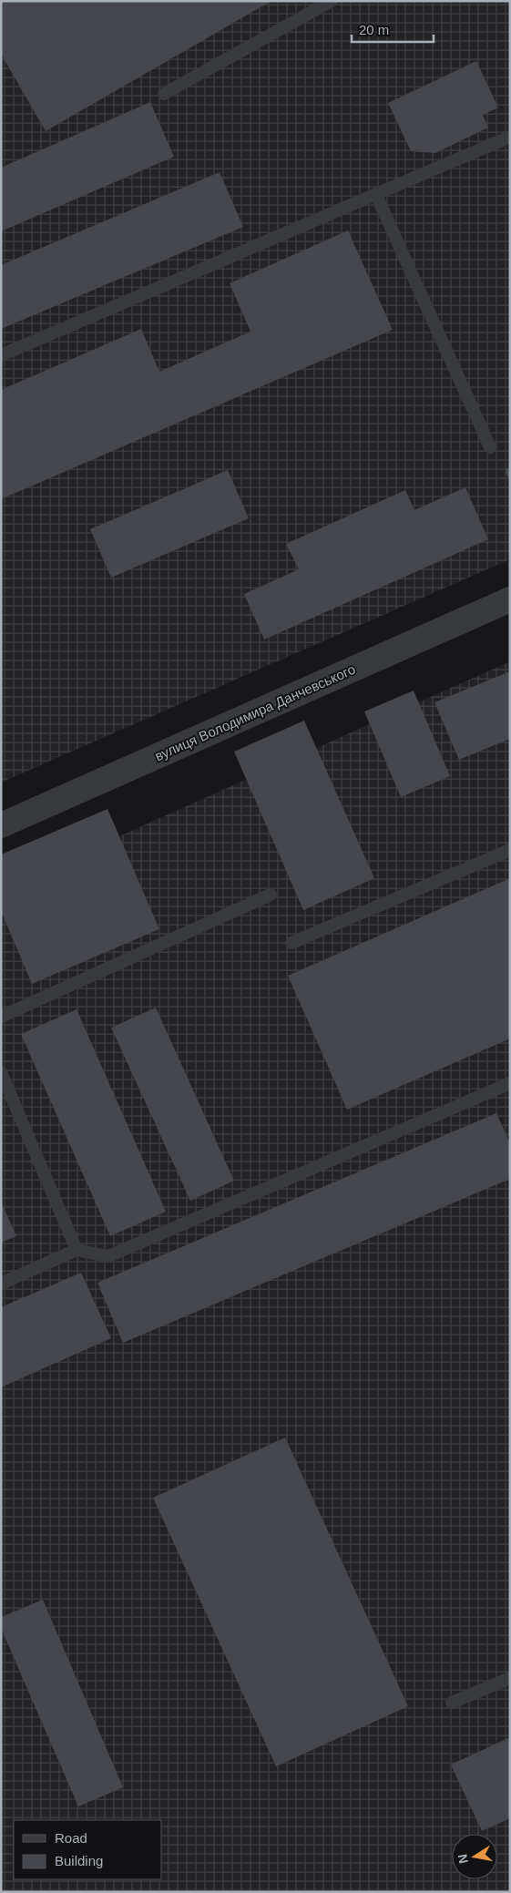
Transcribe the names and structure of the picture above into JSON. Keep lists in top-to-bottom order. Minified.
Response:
{"streets":{"street":["вулиця Володимира Данчевського"]},"legend":["Road","Building"],"scale_bar":"20 m","north":"left"}
